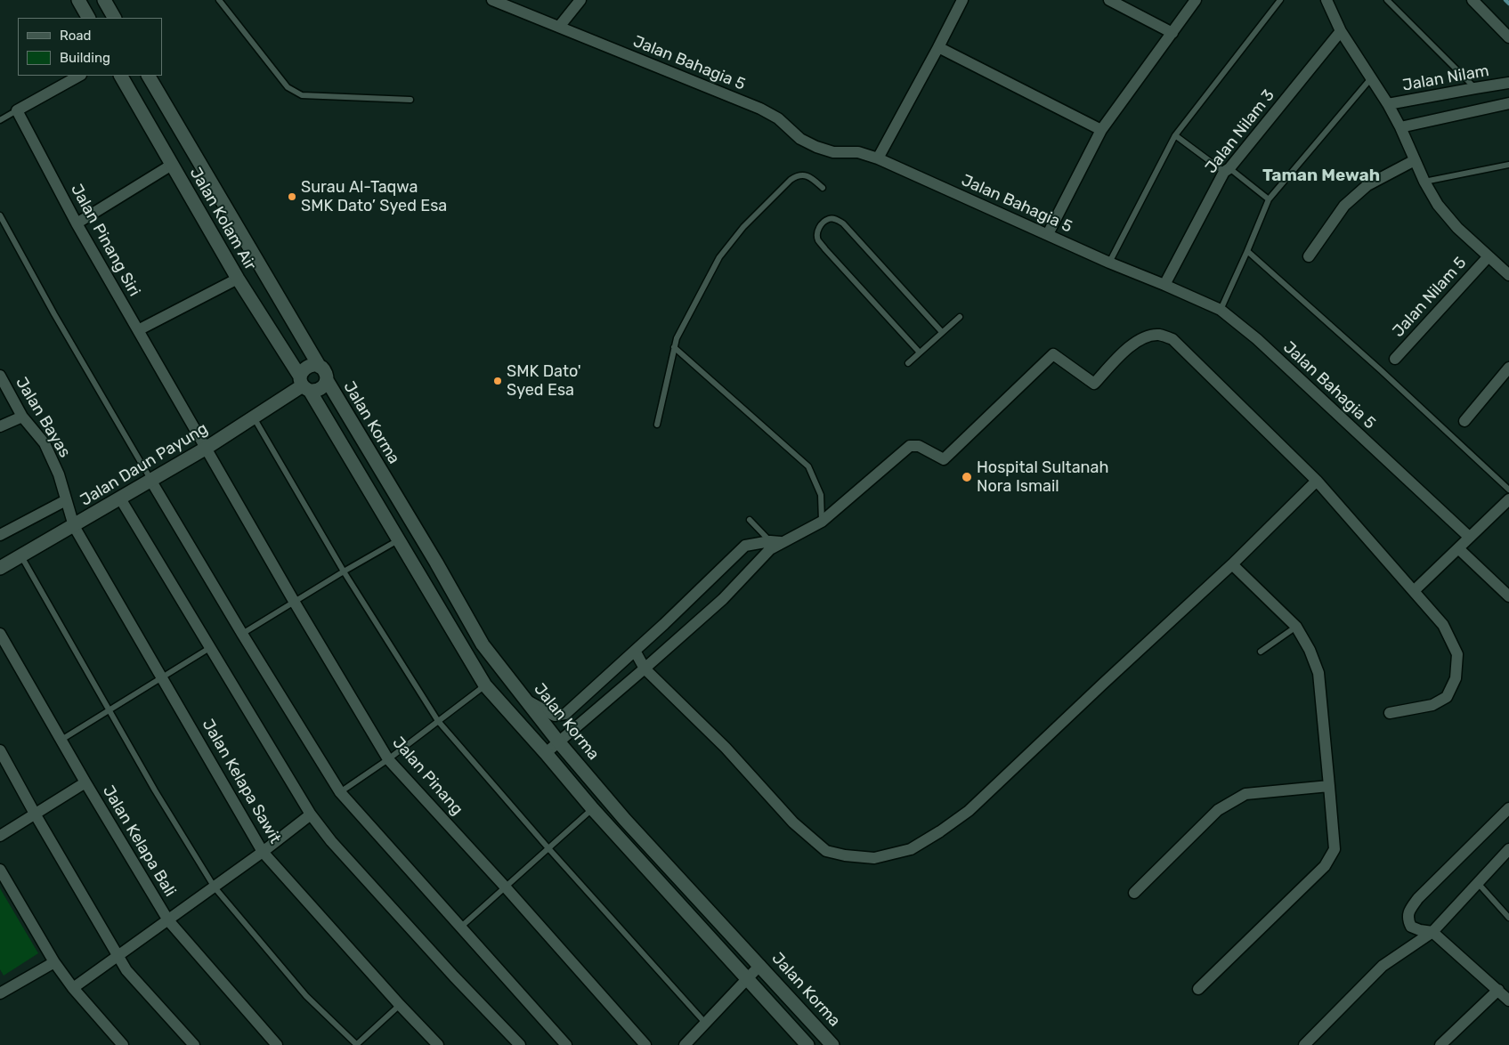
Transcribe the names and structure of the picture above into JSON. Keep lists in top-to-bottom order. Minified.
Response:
{"streets":{"street":["Jalan Bahagia 5","Jalan Nilam","Jalan Nilam 3","Jalan Kolam Air","Jalan Pinang Siri","Jalan Nilam 5","Jalan Bayas","Jalan Korma","Jalan Daun Payung","Jalan Pinang","Jalan Kelapa Sawit","Jalan Kelapa Bali"]},"crossings":[["Jalan Bahagia 5","Jalan Nilam 3"],["Jalan Kolam Air","Jalan Korma"],["Jalan Kolam Air","Jalan Daun Payung"],["Jalan Pinang Siri","Jalan Daun Payung"],["Jalan Pinang Siri","Jalan Pinang"],["Jalan Bayas","Jalan Daun Payung"],["Jalan Bayas","Jalan Kelapa Sawit"],["Jalan Korma","Jalan Daun Payung"],["Jalan Daun Payung","Jalan Pinang"],["Jalan Daun Payung","Jalan Kelapa Sawit"]],"districts":["Taman Mewah"],"places":["Surau Al-Taqwa SMK Dato’ Syed Esa","SMK Dato' Syed Esa","Hospital Sultanah Nora Ismail"],"legend":["Road","Building"]}
